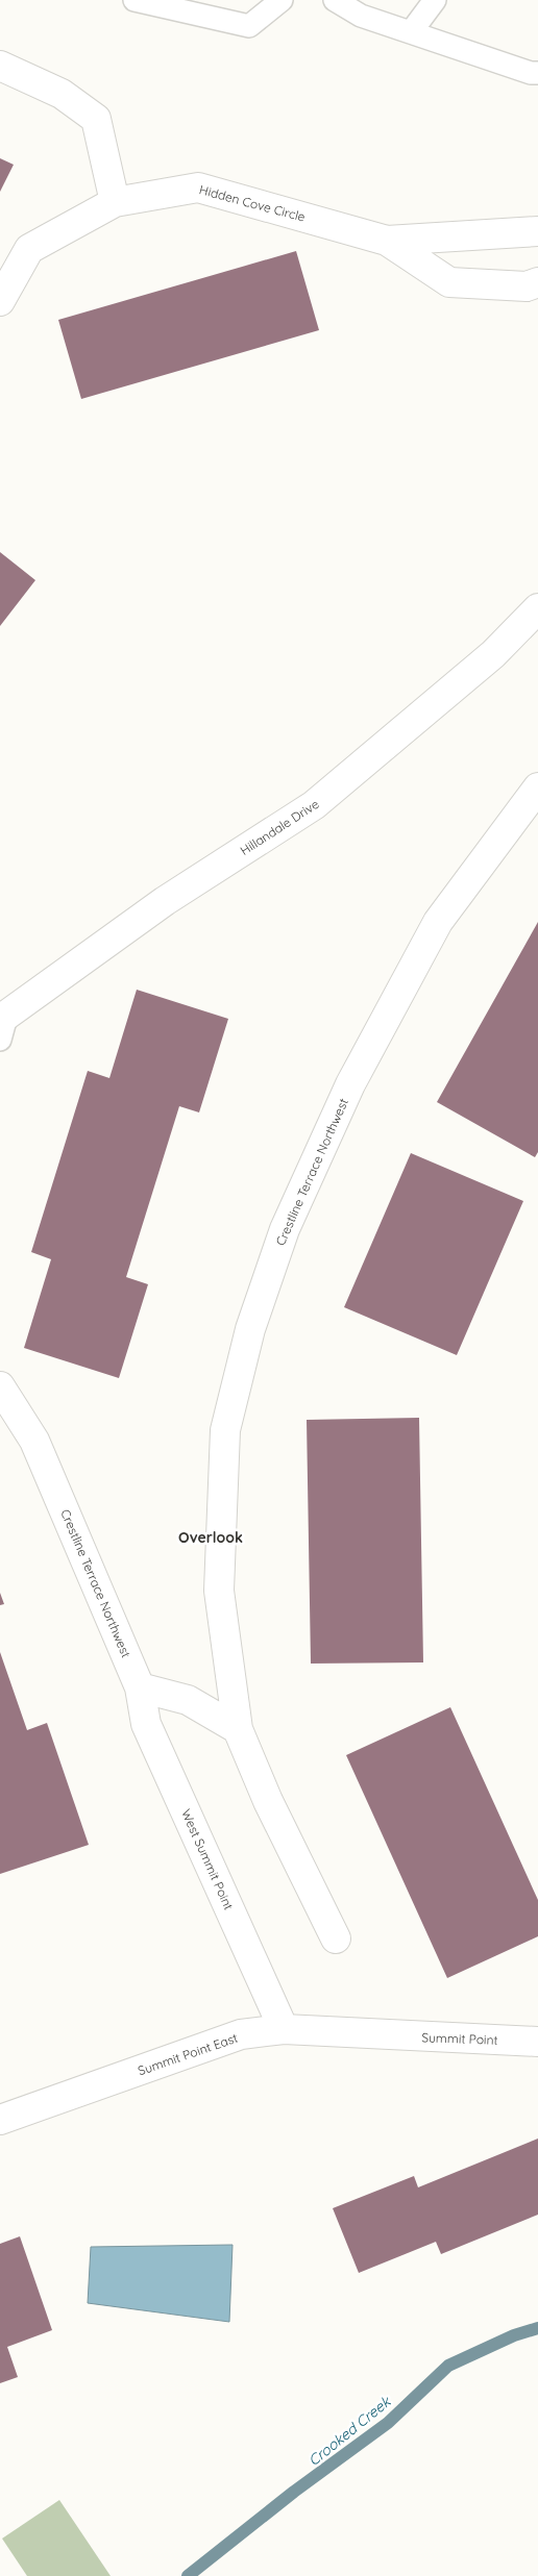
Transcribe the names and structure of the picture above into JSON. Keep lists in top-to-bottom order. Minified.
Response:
{"streets":{"street":["Hidden Cove Circle","Hillandale Drive","Crestline Terrace Northwest","West Summit Point","Summit Point","Summit Point East"]},"crossings":[["Crestline Terrace Northwest","West Summit Point"],["West Summit Point","Summit Point East"],["Summit Point","Summit Point East"]],"districts":["Overlook"],"water":["Crooked Creek"]}
